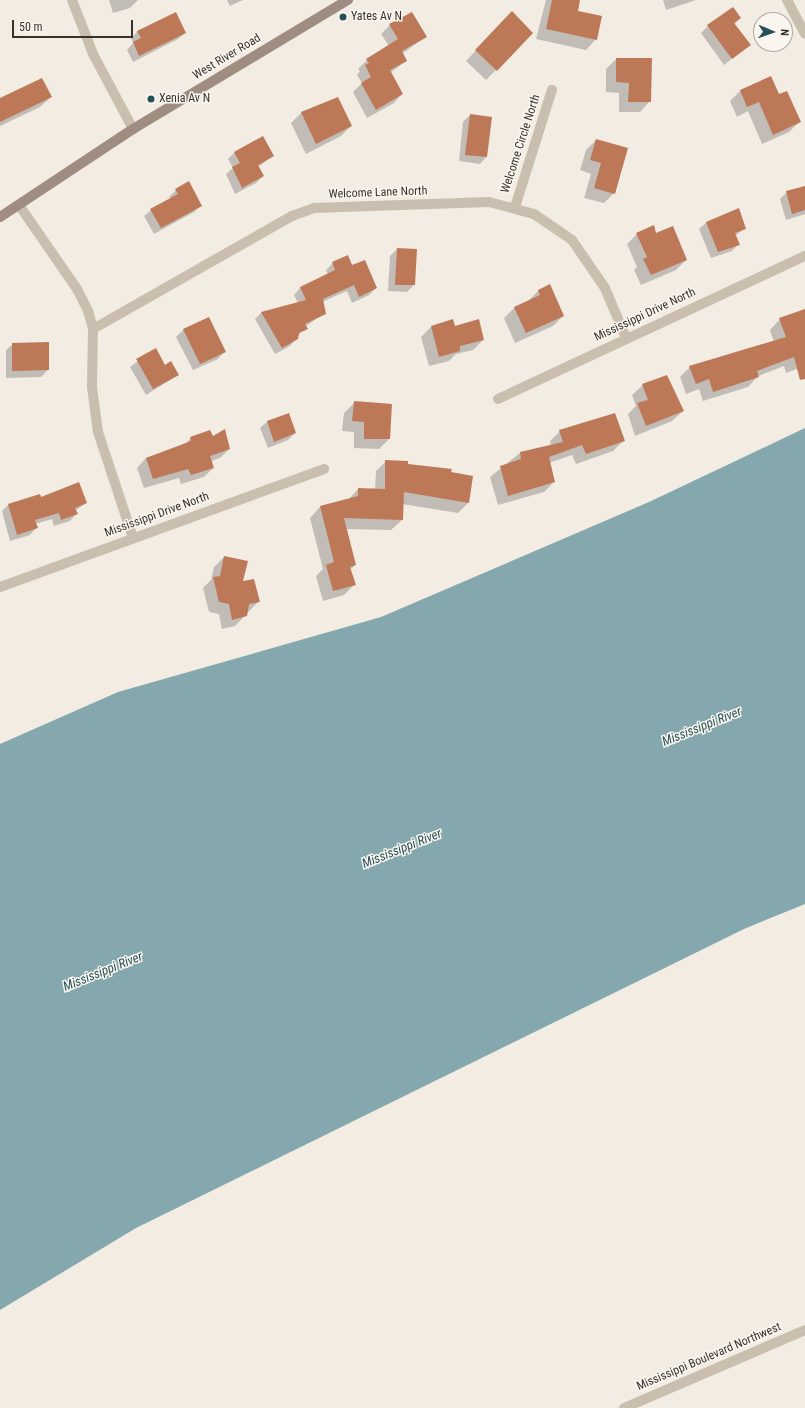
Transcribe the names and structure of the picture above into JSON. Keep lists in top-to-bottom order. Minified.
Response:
{"streets":{"main road":["West River Road"],"street":["Welcome Circle North","Welcome Lane North","Mississippi Drive North","Mississippi Boulevard Northwest"]},"crossings":[["Welcome Circle North","Welcome Lane North"],["Welcome Lane North","Mississippi Drive North"]],"water":["Mississippi River"],"places":["Yates Av N","Xenia Av N"],"scale_bar":"50 m","north":"right"}
